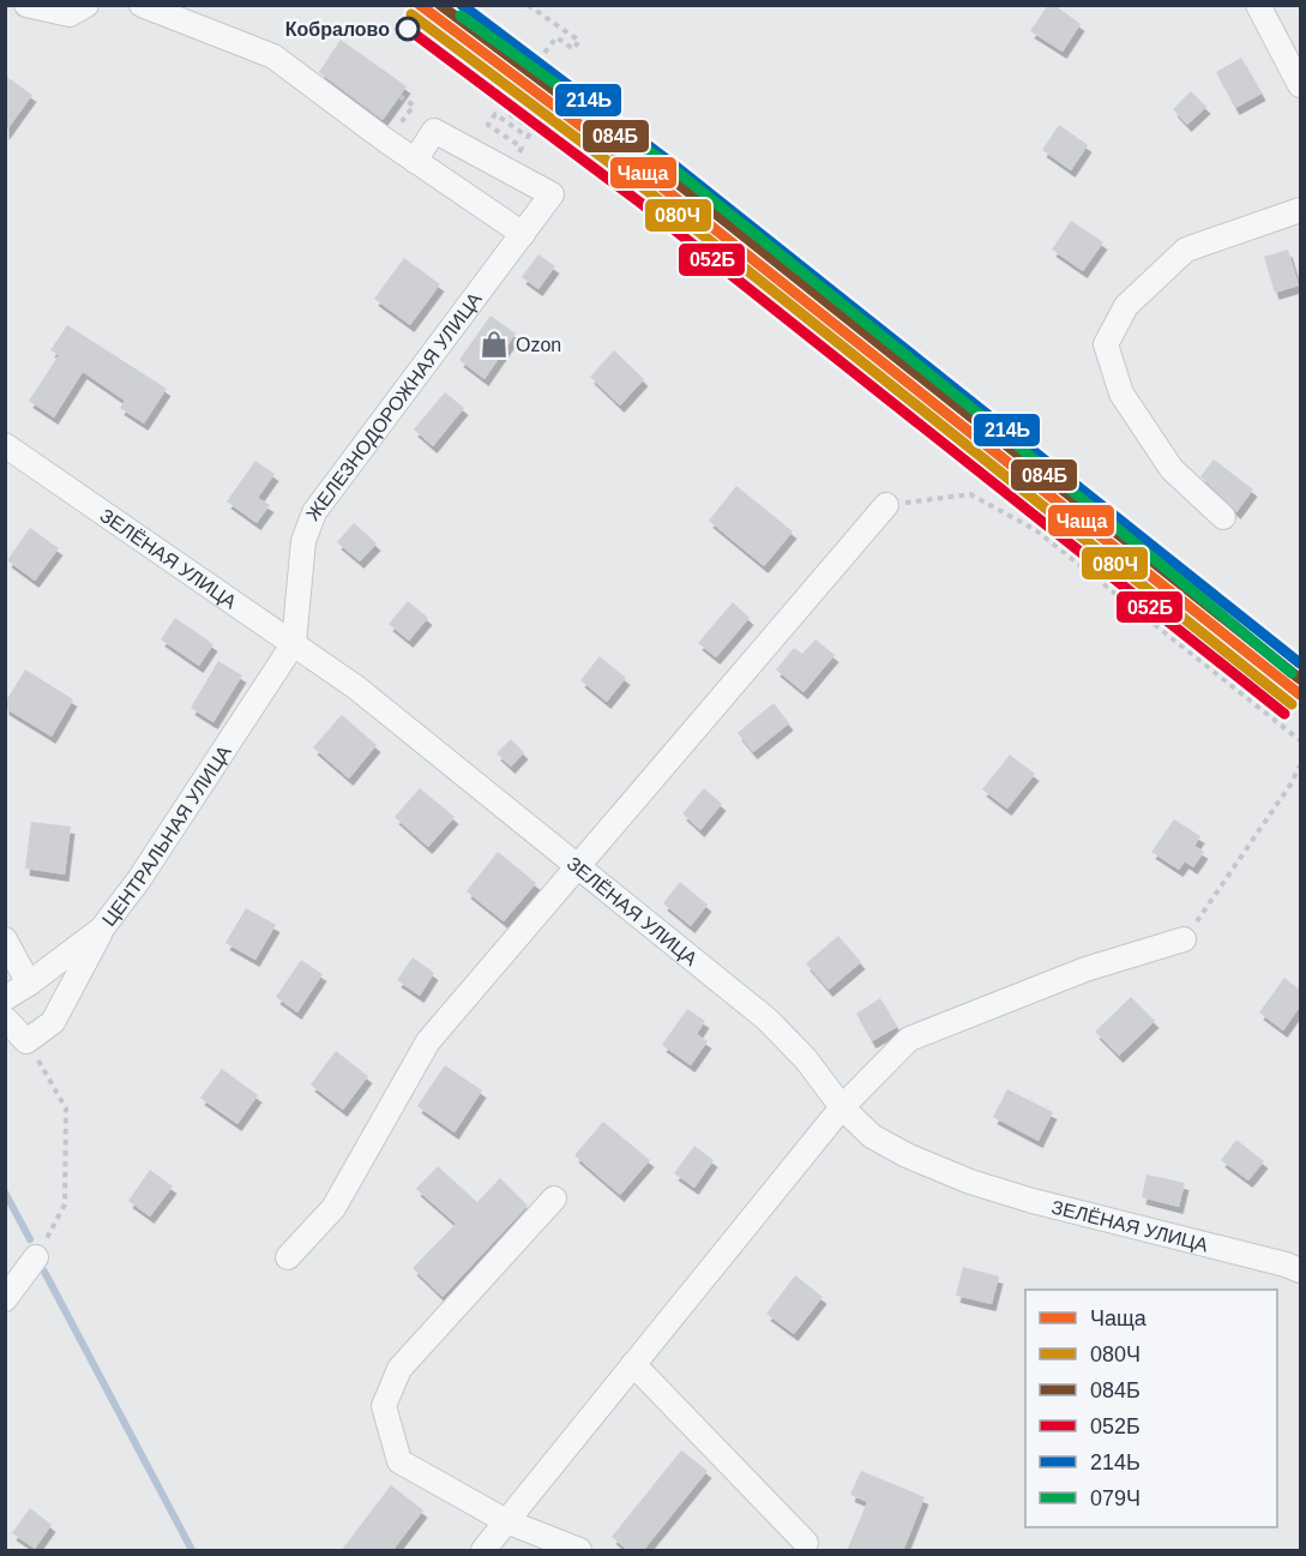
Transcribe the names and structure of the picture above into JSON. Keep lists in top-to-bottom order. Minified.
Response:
{"streets":{"street":["ЖЕЛЕЗНОДОРОЖНАЯ УЛИЦА","ЗЕЛЁНАЯ УЛИЦА","ЦЕНТРАЛЬНАЯ УЛИЦА"]},"crossings":[["ЖЕЛЕЗНОДОРОЖНАЯ УЛИЦА","ЗЕЛЁНАЯ УЛИЦА"],["ЖЕЛЕЗНОДОРОЖНАЯ УЛИЦА","ЦЕНТРАЛЬНАЯ УЛИЦА"],["ЗЕЛЁНАЯ УЛИЦА","ЦЕНТРАЛЬНАЯ УЛИЦА"]],"places":{"other":["Кобралово"],"shop":["Ozon"]},"lines":["transit line Чаща","transit line 084Б","transit line 214Ь","transit line 080Ч","transit line 079Ч","transit line 052Б"],"legend":["Чаща","080Ч","084Б","052Б","214Ь","079Ч"]}
